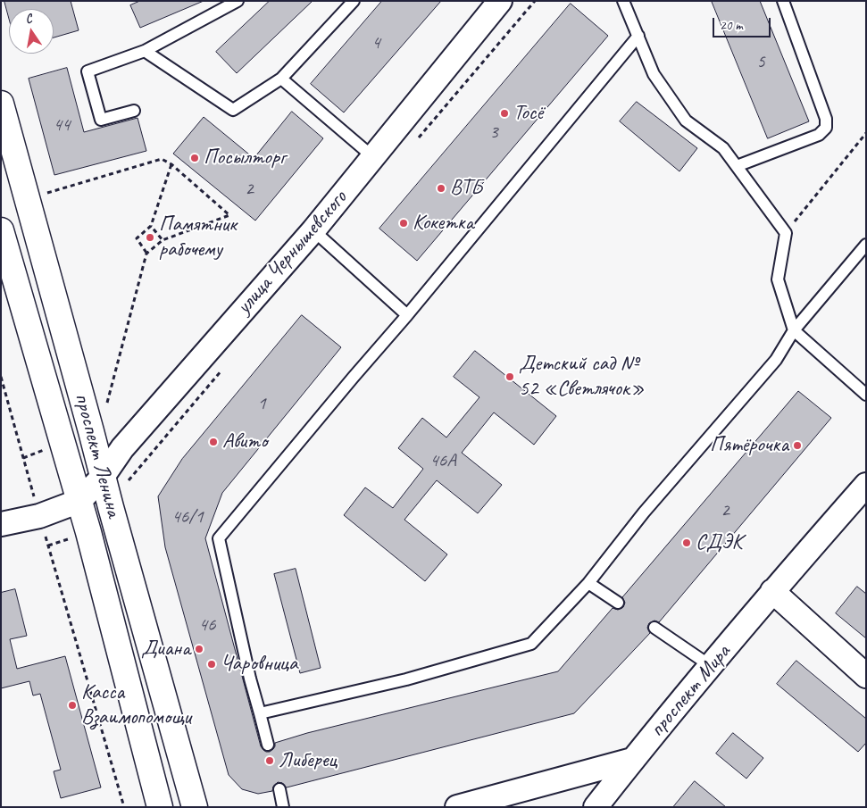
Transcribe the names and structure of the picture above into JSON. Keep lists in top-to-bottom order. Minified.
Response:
{"streets":{"main road":["проспект Ленина"],"street":["улица Чернышевского","проспект Мира"]},"crossings":[["улица Чернышевского","проспект Ленина"]],"places":["Тосё","Посылторг","ВТБ","Кокетка","Памятник рабочему","Детский сад № 52 «Светлячок»","Авито","Пятёрочка","СДЭК","Диана","Чаровница","Касса Взаимопомощи","Либерец"],"house_numbers":["4","5","44","3","2","1","46А","2","46/1","46"],"scale_bar":"20 m","north":"top"}
